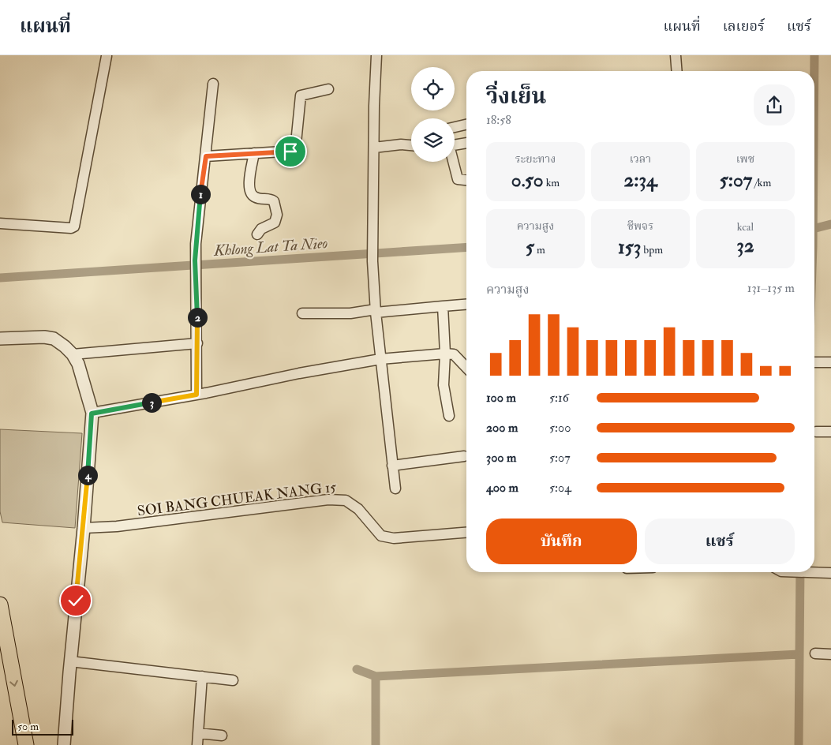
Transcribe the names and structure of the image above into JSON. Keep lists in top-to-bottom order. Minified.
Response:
{"streets":{"street":["SOI BANG CHUEAK NANG 15"]},"water":["Khlong Lat Ta Nieo"],"scale_bar":"50 m","page":{"header":"แผนที่","nav":["แผนที่","เลเยอร์","แชร์"],"heading":["วิ่งเย็น","18:58"],"stats":[["ระยะทาง","0.50 km"],["เวลา","2:34"],["เพซ","5:07 /km"],["ความสูง","5 m"],["ชีพจร","153 bpm"],["kcal","32"]],"pins":["1","2","3","4"],"chart":["ความสูง","131–135 m"],"list":[{"name":"100 m","note":"5:16"},{"name":"200 m","note":"5:00"},{"name":"300 m","note":"5:07"},{"name":"400 m","note":"5:04"}],"buttons":["บันทึก","แชร์"],"scale":"50 m"}}
